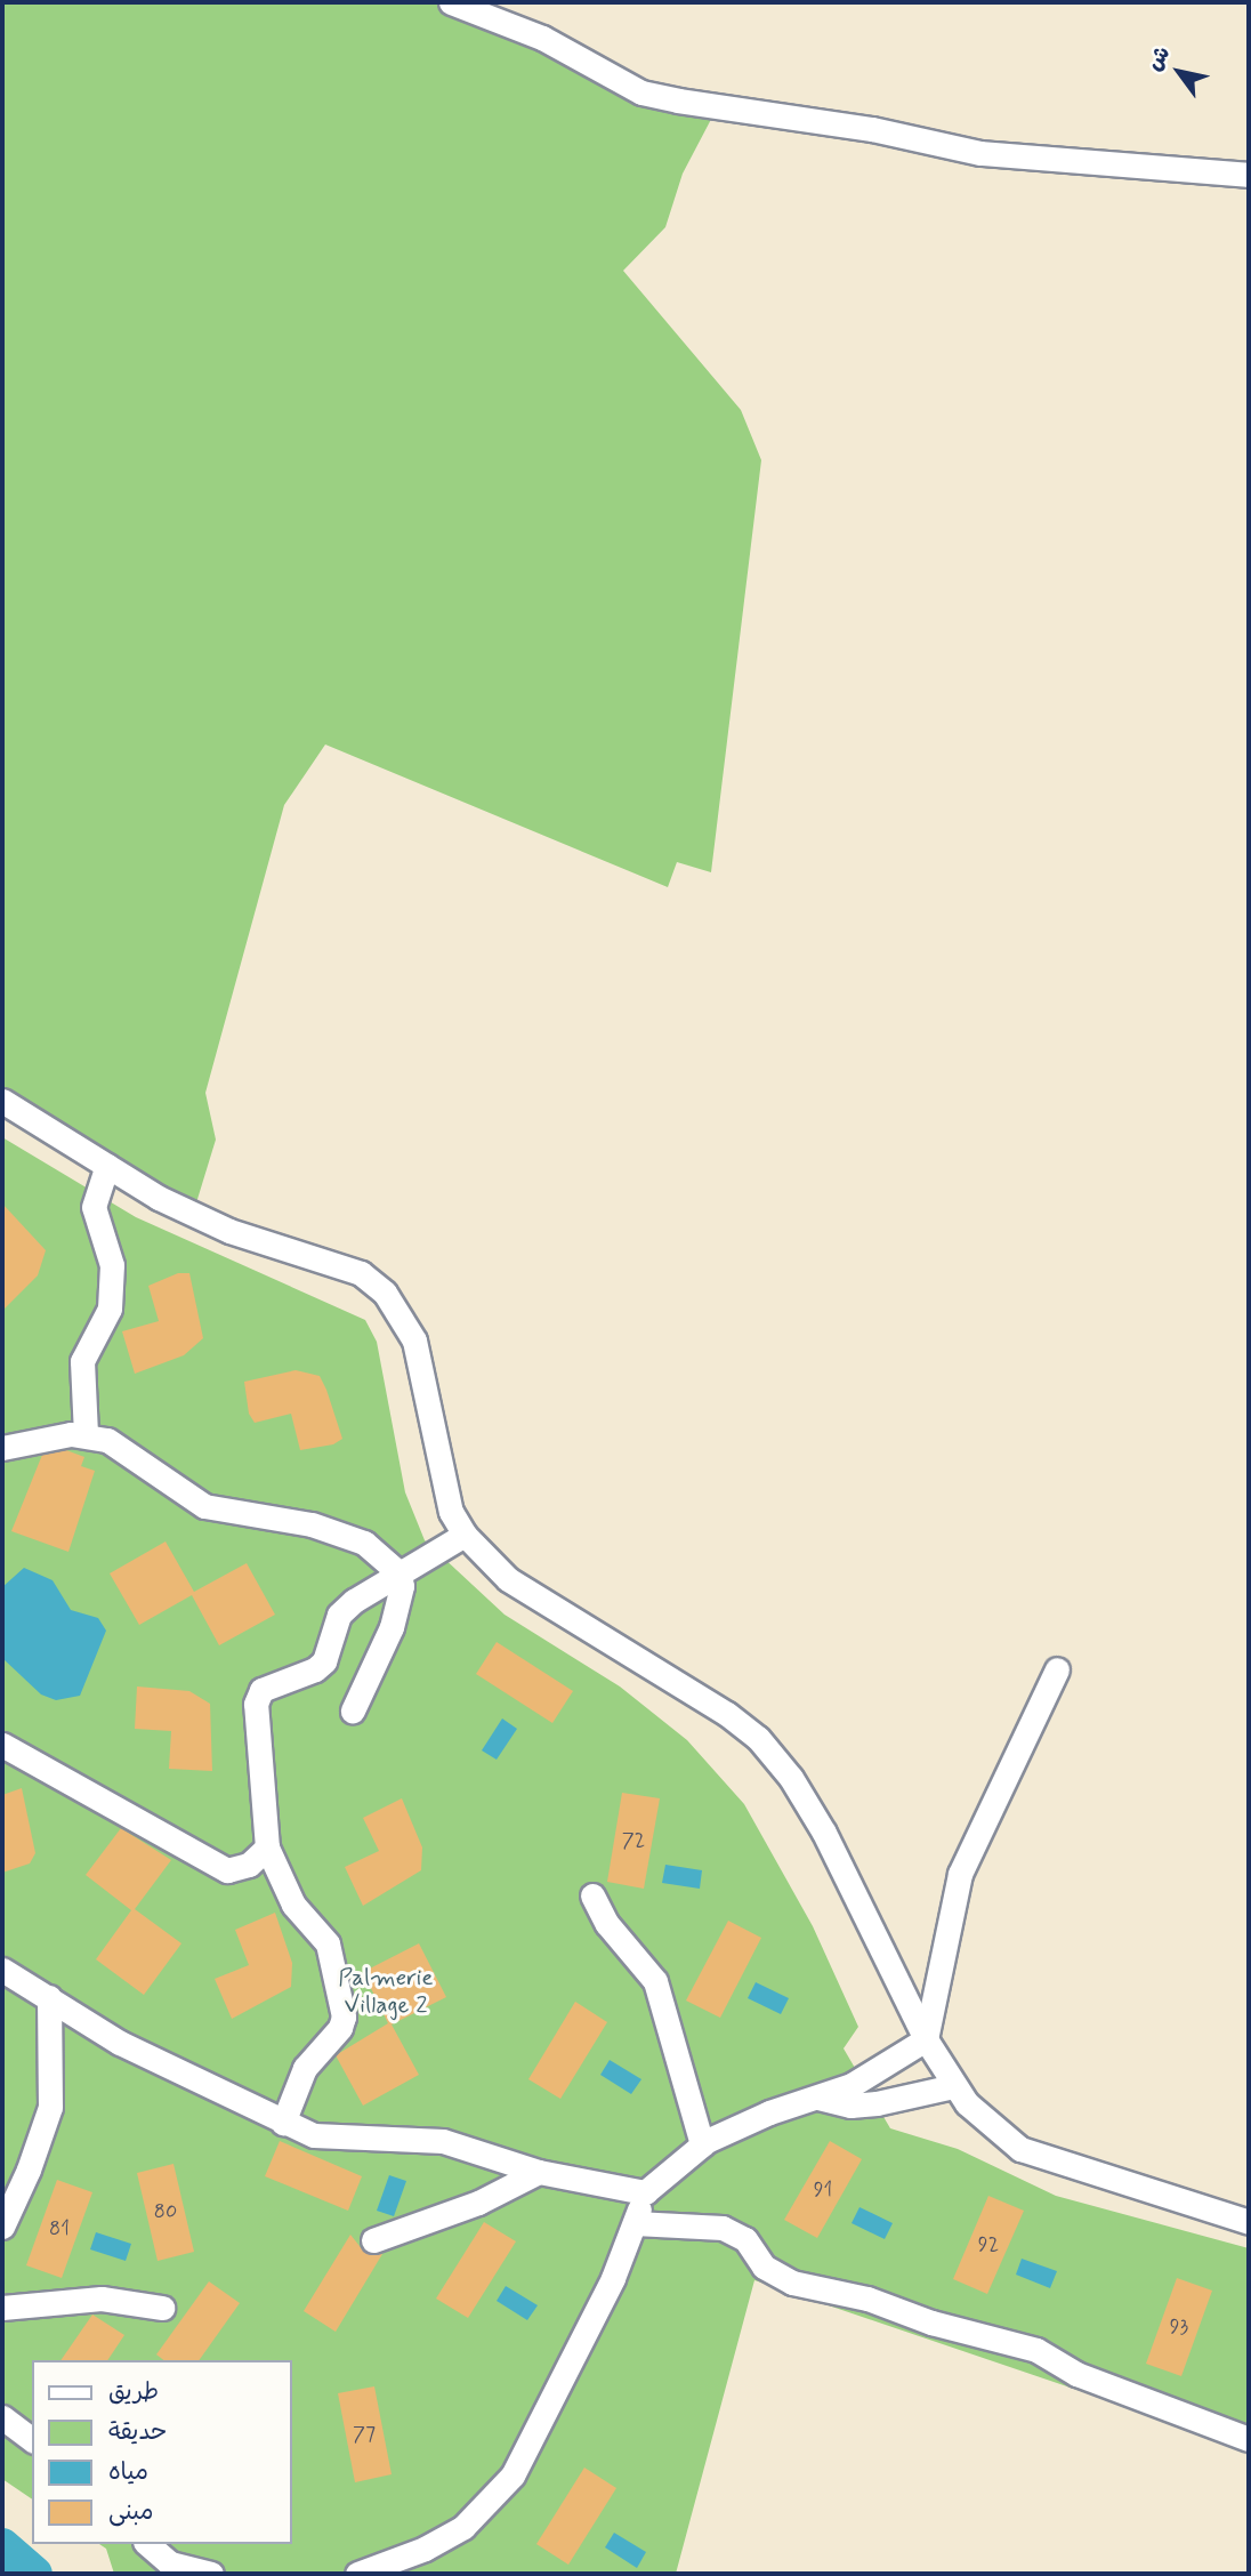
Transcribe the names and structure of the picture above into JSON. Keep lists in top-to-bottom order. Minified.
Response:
{"parks":["Palmerie Village 2"],"house_numbers":["72","91","80","81","92","93","77"],"legend":["طريق","حديقة","مياه","مبنى"],"north":"top left"}
